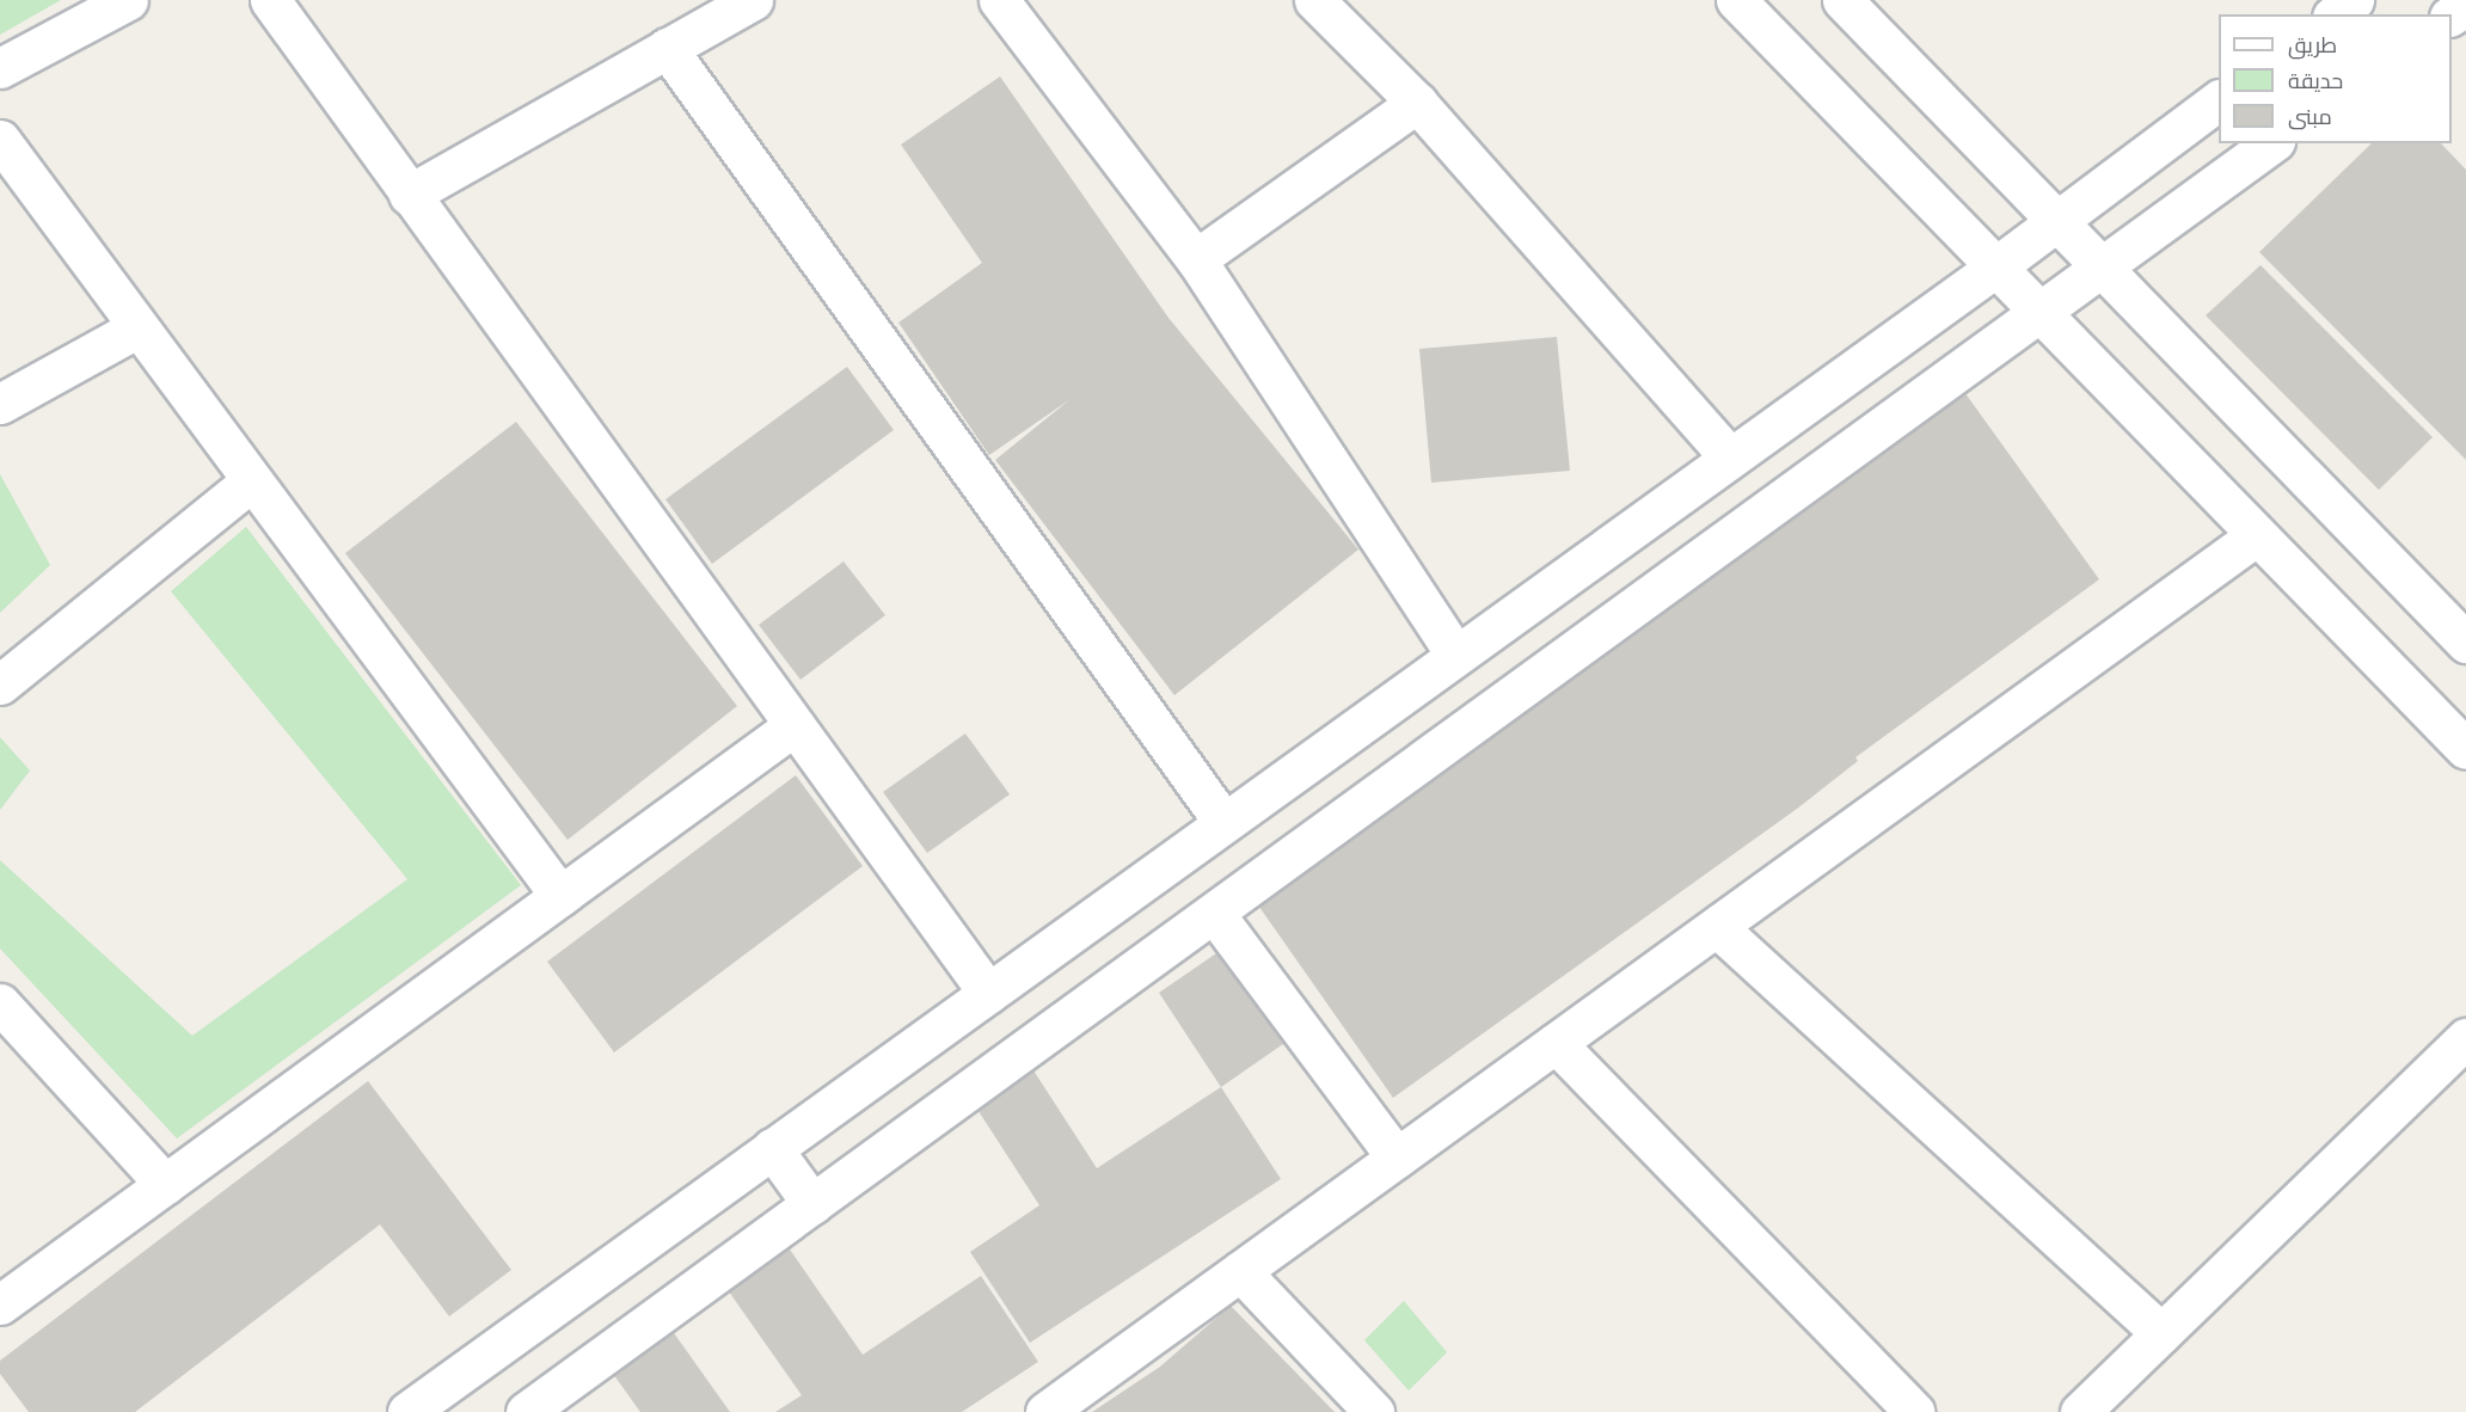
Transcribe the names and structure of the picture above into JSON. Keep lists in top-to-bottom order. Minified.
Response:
{"legend":["طريق","حديقة","مبنى"]}
